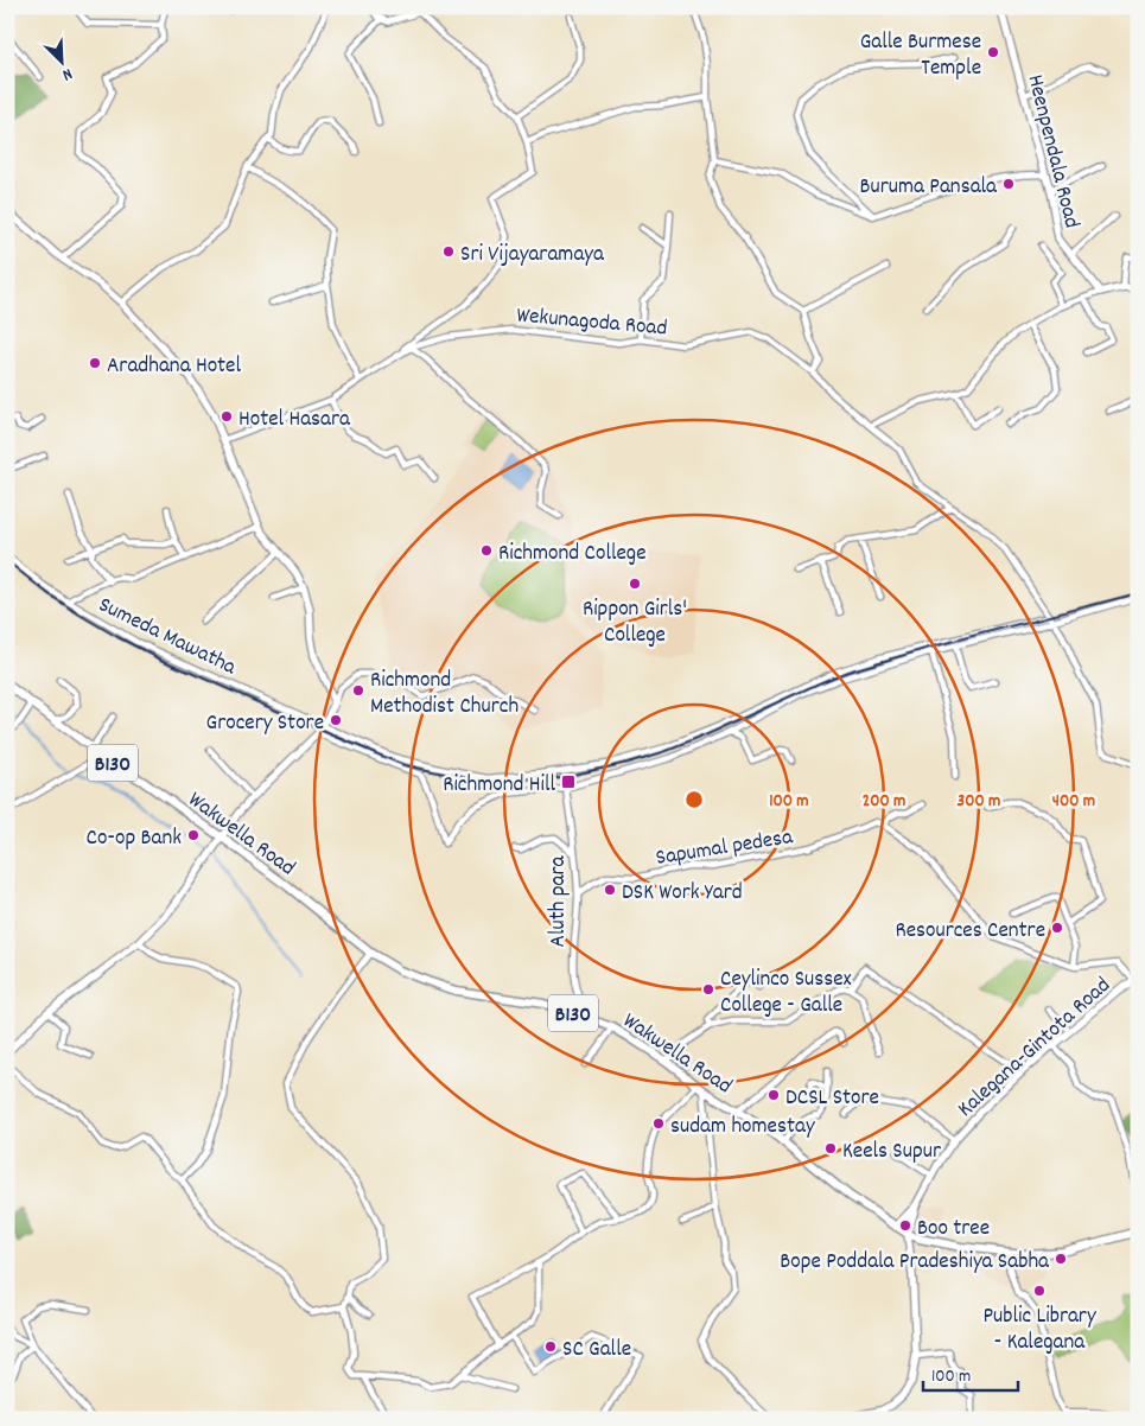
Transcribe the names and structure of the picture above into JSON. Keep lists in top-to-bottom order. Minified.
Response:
{"streets":{"main road":["B130","Wakwella Road"],"street":["Heenpendala Road","Wekunagoda Road","Sumeda Mawatha","Sapumal pedesa","Aluth para","Kalegana-Gintota Road"]},"crossings":[["Wekunagoda Road","Sumeda Mawatha"],["Wakwella Road","Aluth para"],["Wakwella Road","Kalegana-Gintota Road"],["Sapumal pedesa","Aluth para"]],"places":{"other":["Galle Burmese Temple","Buruma Pansala","Sri Vijayaramaya","Aradhana Hotel","Hotel Hasara","Richmond College","Rippon Girls' College","Richmond Methodist Church","Grocery Store","Co-op Bank","DSK Work Yard","Resources Centre","Ceylinco Sussex College - Galle","DCSL Store","sudam homestay","Keels Supur","Boo tree","Bope Poddala Pradeshiya Sabha","Public Library - Kalegana","SC Galle"],"transit":["Richmond Hill"]},"scale_bar":"100 m","north":"bottom right","rings":["100 m","200 m","300 m","400 m"]}
